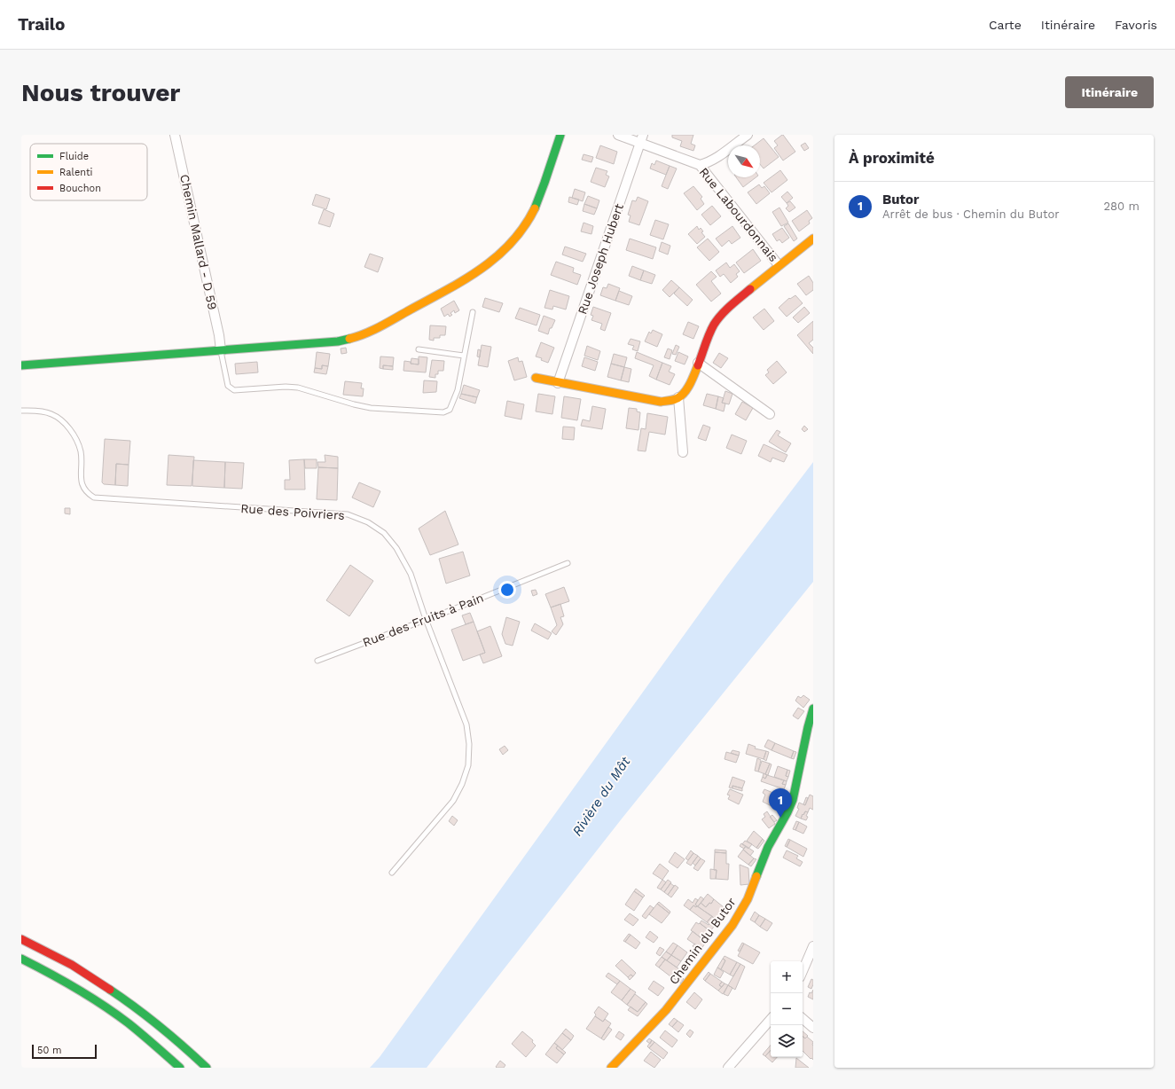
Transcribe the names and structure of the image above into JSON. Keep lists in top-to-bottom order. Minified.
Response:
{"streets":{"main road":["Chemin du Butor"],"street":["Rue Labourdonnais","Chemin Mallard - D 59","Rue Joseph Hubert"],"lane":["Rue des Poivriers","Rue des Fruits à Pain"]},"crossings":[["Rue Labourdonnais","Rue Joseph Hubert"],["Rue des Poivriers","Rue des Fruits à Pain"]],"water":["Rivière du Mât"],"legend":["Fluide","Ralenti","Bouchon"],"scale_bar":"50 m","north":"bottom right","page":{"header":"Trailo","nav":["Carte","Itinéraire","Favoris"],"buttons":"Itinéraire","title":"Nous trouver","heading":"À proximité","list":[{"mark":"1","name":"Butor","note":"Arrêt de bus · Chemin du Butor","value":"280 m"}],"pins":"1","map_buttons":["+","−"],"scale":"50 m"}}
